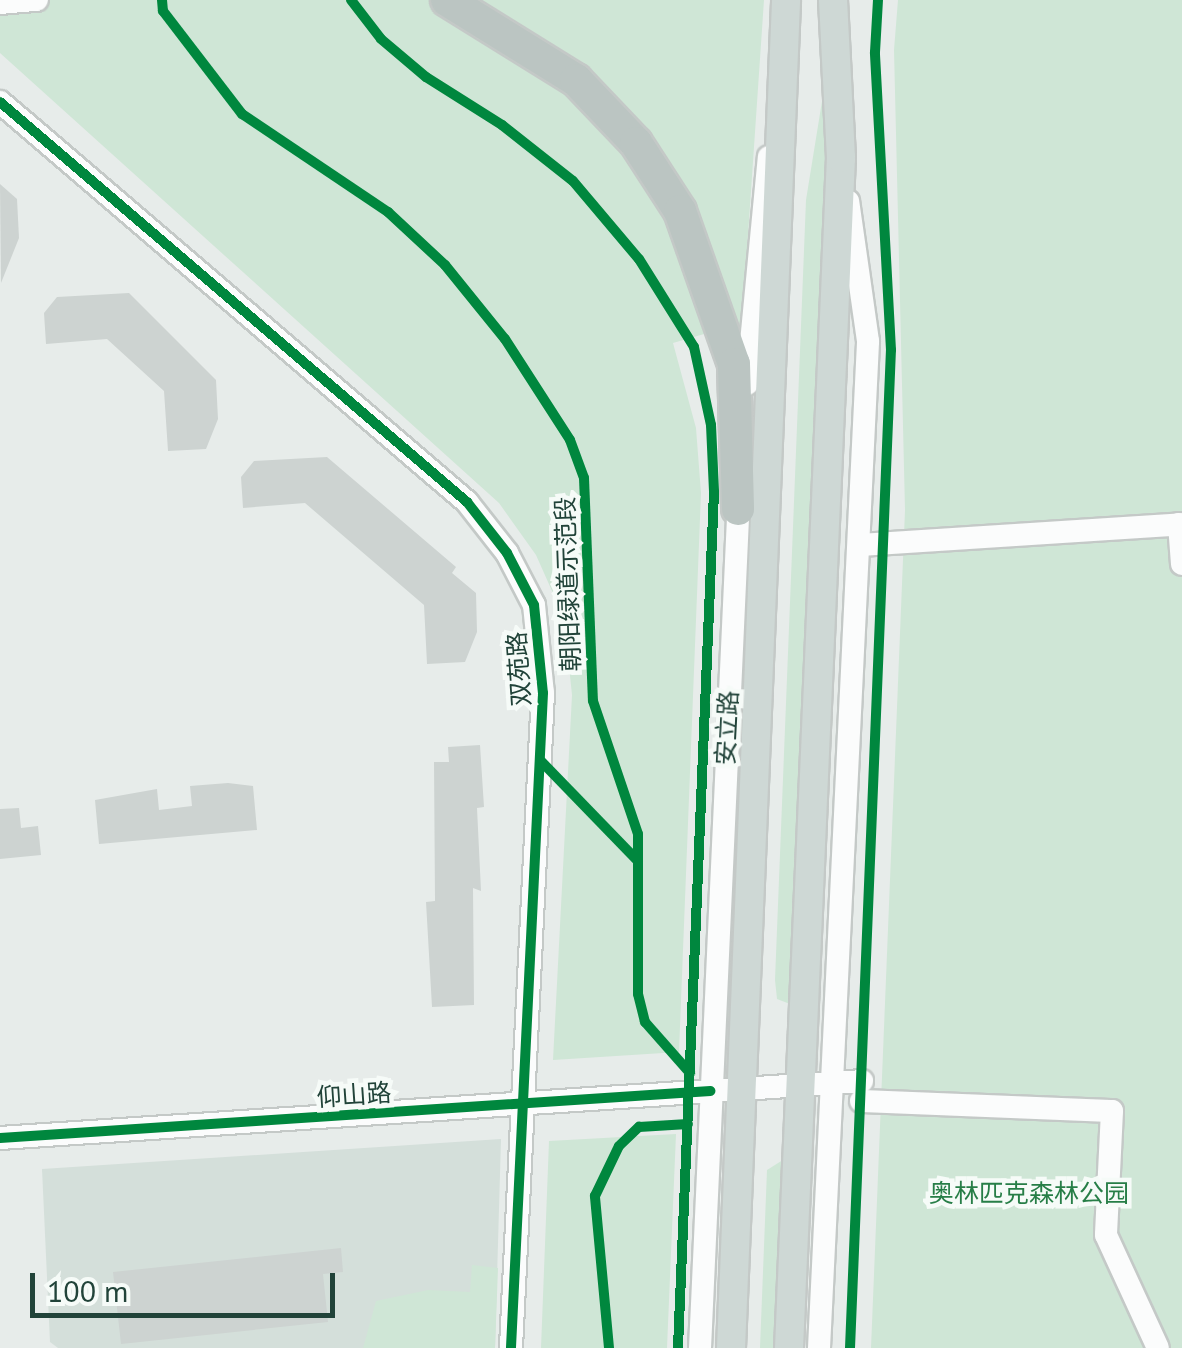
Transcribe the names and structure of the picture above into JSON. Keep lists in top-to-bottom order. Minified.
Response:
{"streets":{"main road":["安立路"],"street":["双苑路","仰山路"],"cycle path":["朝阳绿道示范段"]},"crossings":[["双苑路","仰山路"],["安立路","仰山路"]],"parks":["奥林匹克森林公园"],"scale_bar":"100 m"}
